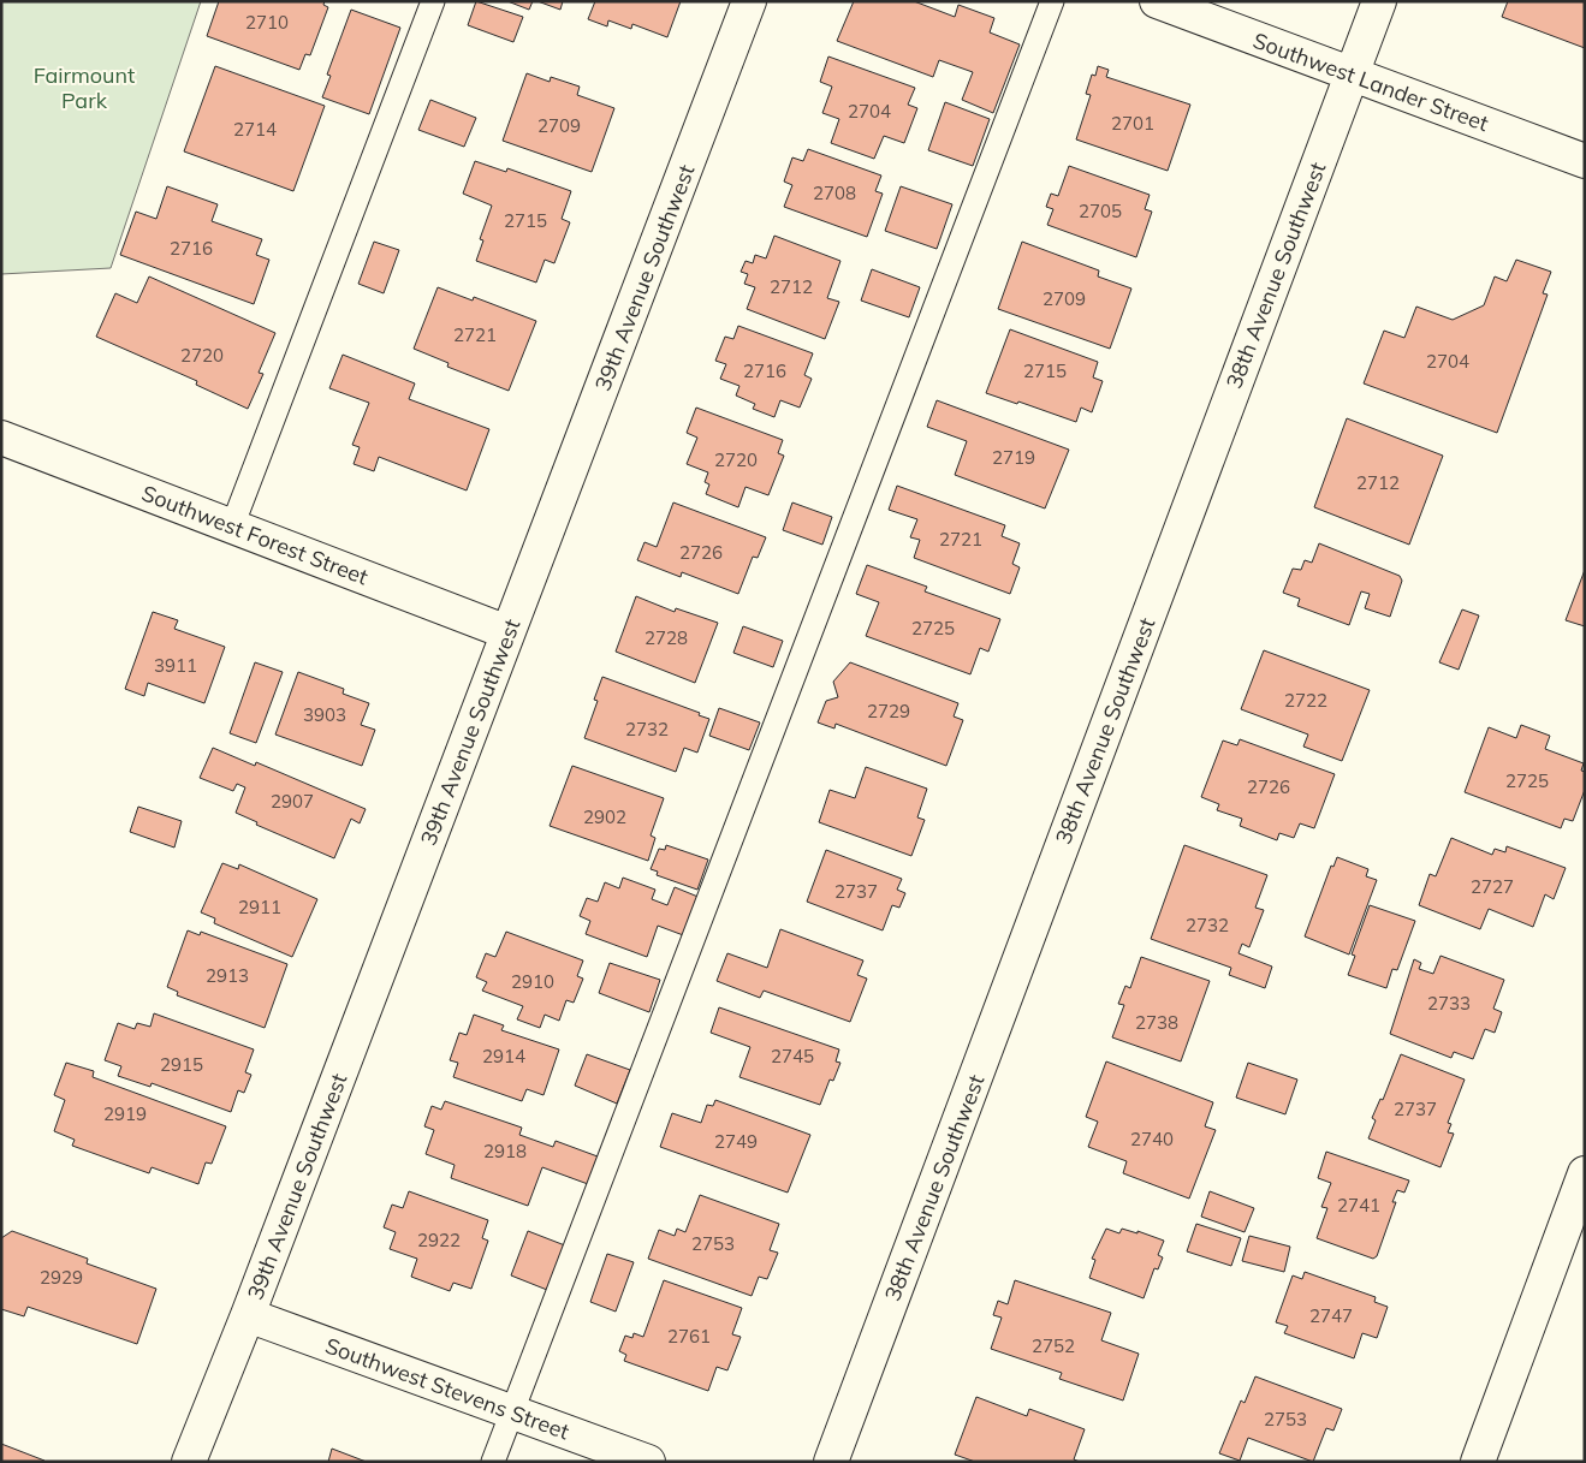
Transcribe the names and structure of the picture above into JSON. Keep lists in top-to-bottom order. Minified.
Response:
{"streets":{"street":["Southwest Lander Street","38th Avenue Southwest","39th Avenue Southwest","Southwest Forest Street","Southwest Stevens Street"]},"crossings":[["Southwest Lander Street","38th Avenue Southwest"],["39th Avenue Southwest","Southwest Forest Street"],["39th Avenue Southwest","Southwest Stevens Street"]],"parks":["Fairmount Park"],"house_numbers":["2710","2704","2701","2709","2714","2708","2705","2715","2716","2712","2709","2721","2720","2704","2716","2715","2719","2720","2712","2721","2726","2725","2728","3911","2722","2729","3903","2732","2725","2726","2907","2902","2727","2737","2911","2732","2913","2910","2733","2738","2914","2745","2915","2737","2919","2740","2749","2918","2741","2922","2753","2929","2747","2761","2752","2753"]}
